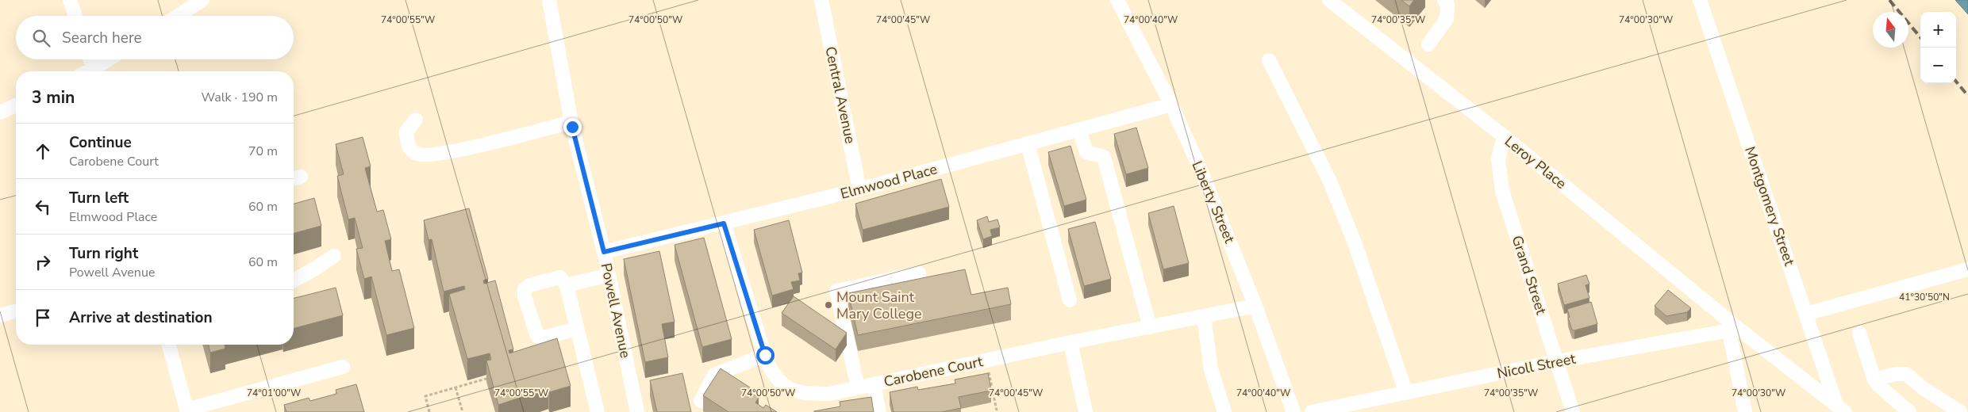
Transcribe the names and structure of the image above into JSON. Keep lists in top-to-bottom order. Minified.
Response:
{"streets":{"street":["Central Avenue","Leroy Place","Elmwood Place","Liberty Street","Montgomery Street","Grand Street","Powell Avenue","Nicoll Street","Carobene Court"]},"crossings":[["Central Avenue","Elmwood Place"],["Leroy Place","Montgomery Street"],["Leroy Place","Grand Street"],["Leroy Place","Nicoll Street"],["Elmwood Place","Liberty Street"],["Elmwood Place","Powell Avenue"],["Elmwood Place","Carobene Court"],["Liberty Street","Carobene Court"],["Grand Street","Nicoll Street"]],"places":["Mount Saint Mary College"],"north":"top","page":{"map_buttons":["+","−"],"search":"Search here","heading":["3 min","Walk · 190 m"],"list":[["Continue","Carobene Court","70 m"],["Turn left","Elmwood Place","60 m"],["Turn right","Powell Avenue","60 m"],"Arrive at destination"]},"coordinates":["74°00'55\"W","74°00'50\"W","74°00'45\"W","74°00'40\"W","74°00'35\"W","74°00'30\"W","41°30'50\"N","74°01'00\"W"]}
